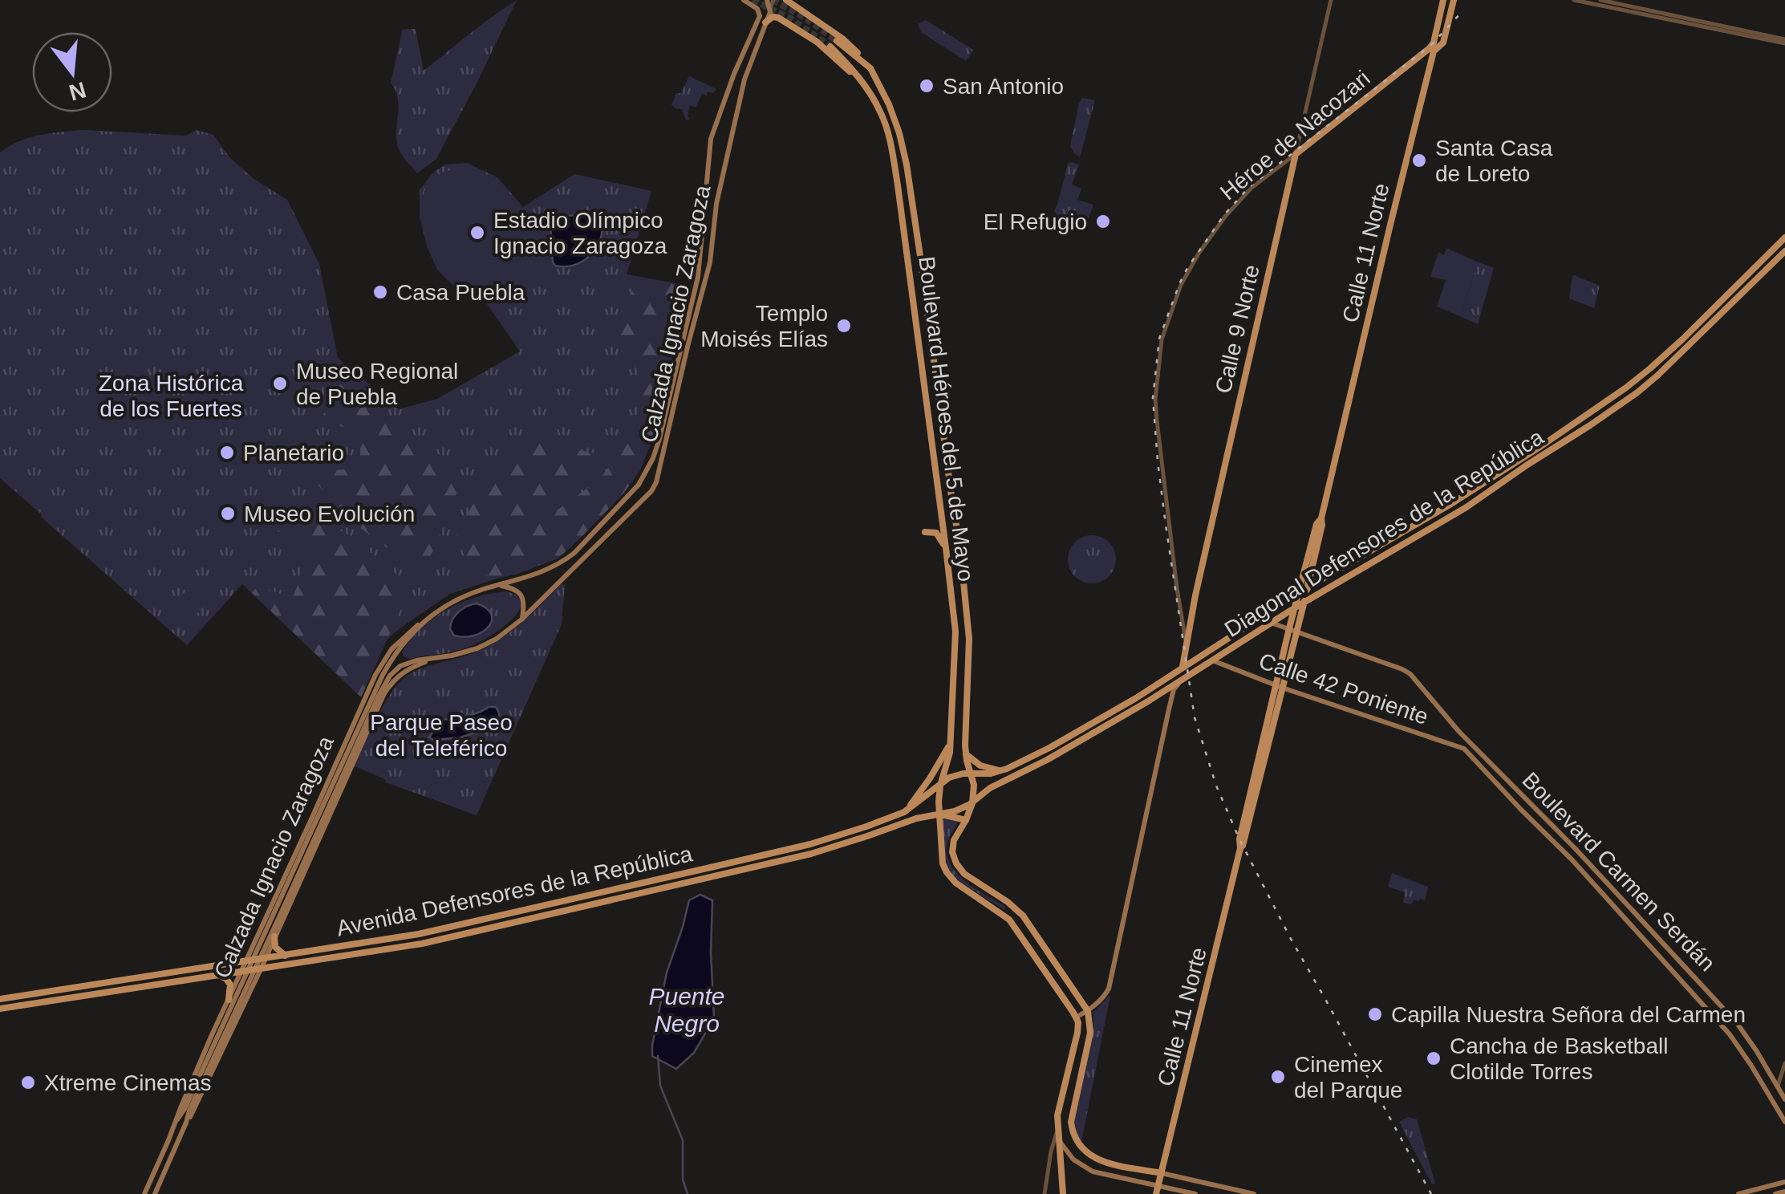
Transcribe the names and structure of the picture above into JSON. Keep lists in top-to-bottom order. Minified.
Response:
{"streets":{"main road":["Héroe de Nacozari","Calle 11 Norte","Calzada Ignacio Zaragoza","Calle 9 Norte","Boulevard Héroes del 5 de Mayo","Diagonal Defensores de la República","Calle 42 Poniente","Boulevard Carmen Serdán","Avenida Defensores de la República"]},"crossings":[["Héroe de Nacozari","Calle 9 Norte"],["Calle 11 Norte","Diagonal Defensores de la República"],["Calle 11 Norte","Calle 42 Poniente"],["Calle 11 Norte","Boulevard Carmen Serdán"],["Calzada Ignacio Zaragoza","Avenida Defensores de la República"],["Calle 9 Norte","Diagonal Defensores de la República"],["Boulevard Héroes del 5 de Mayo","Diagonal Defensores de la República"],["Boulevard Héroes del 5 de Mayo","Avenida Defensores de la República"],["Diagonal Defensores de la República","Calle 42 Poniente"],["Diagonal Defensores de la República","Avenida Defensores de la República"],["Calle 42 Poniente","Boulevard Carmen Serdán"]],"water":["Puente Negro"],"parks":["Zona Histórica de los Fuertes","Parque Paseo del Teleférico"],"places":["San Antonio","Santa Casa de Loreto","El Refugio","Estadio Olímpico Ignacio Zaragoza","Casa Puebla","Templo Moisés Elías","Museo Regional de Puebla","Planetario","Museo Evolución","Capilla Nuestra Señora del Carmen","Cancha de Basketball Clotilde Torres","Cinemex del Parque","Xtreme Cinemas"],"north":"bottom"}
